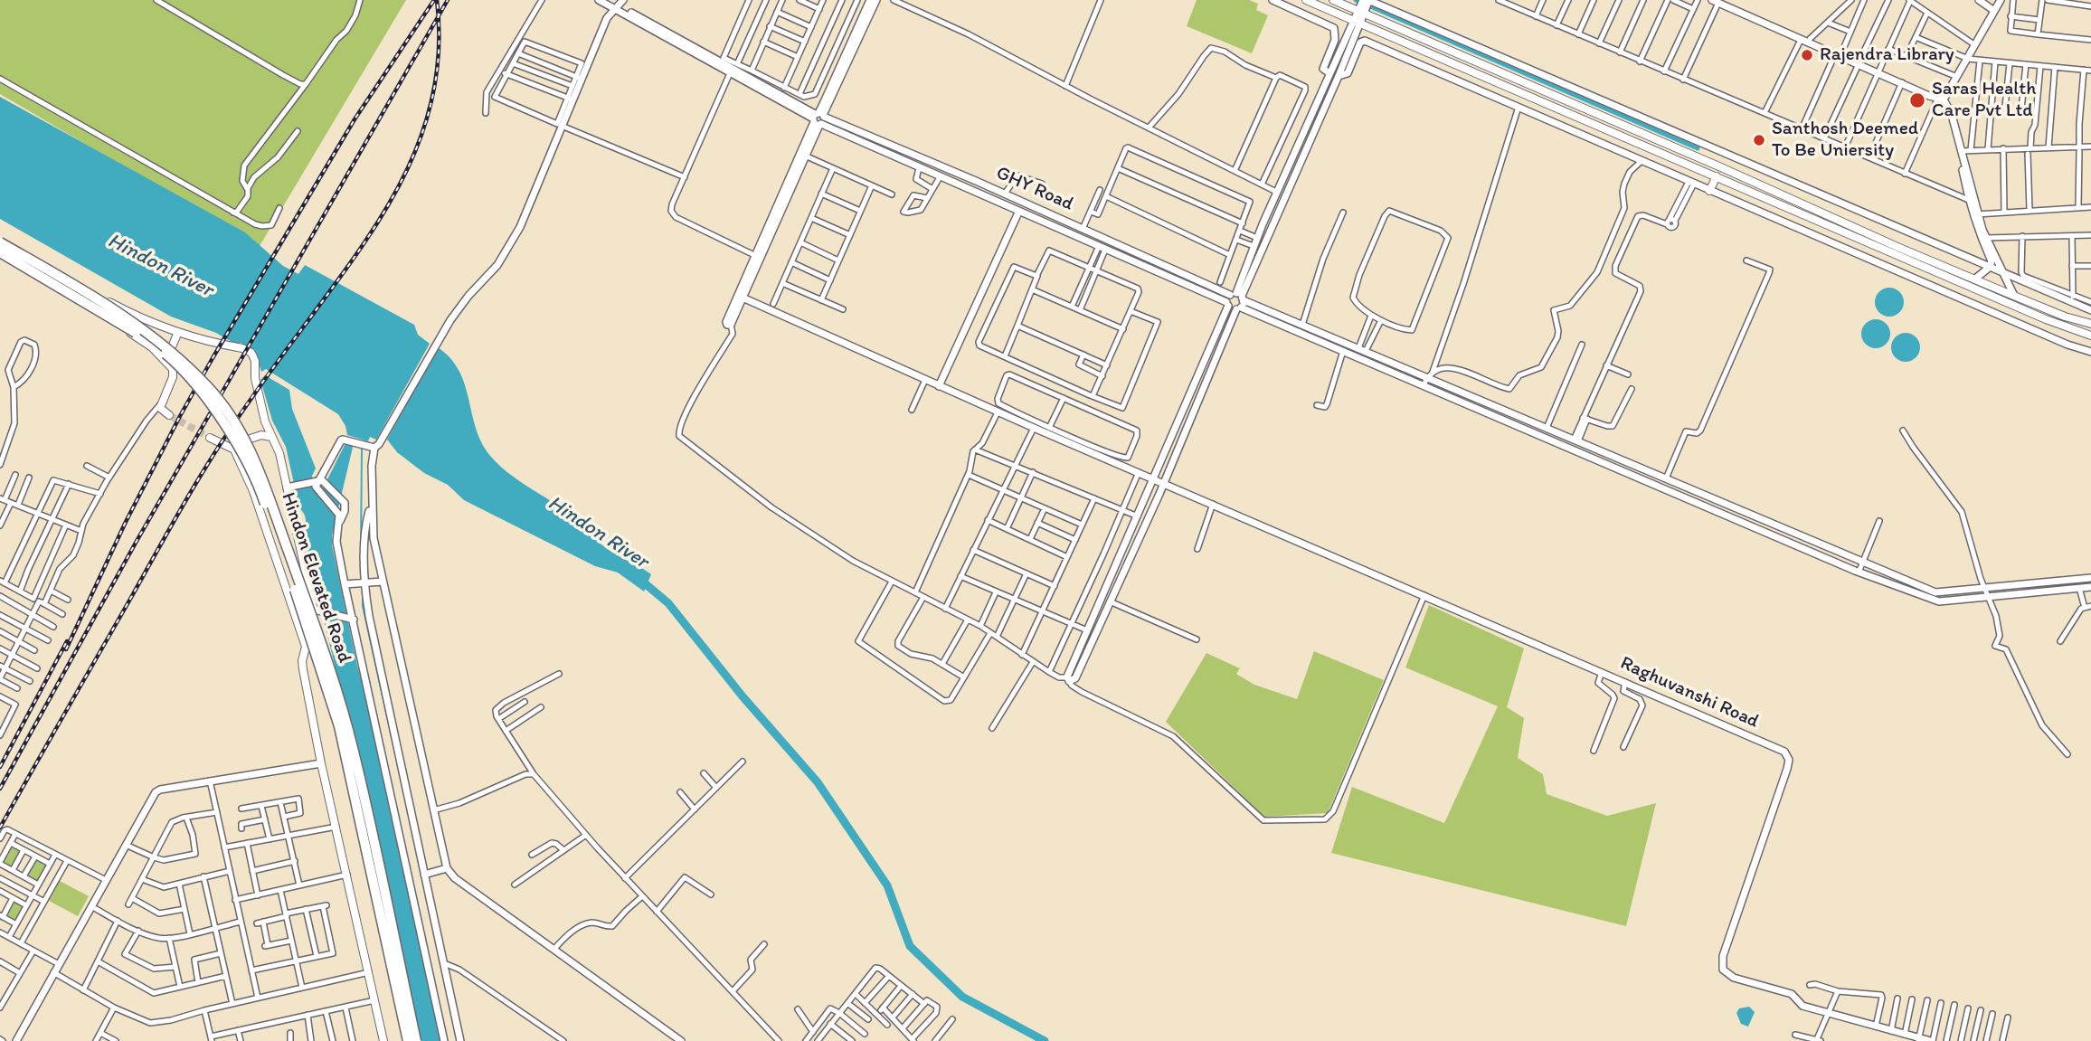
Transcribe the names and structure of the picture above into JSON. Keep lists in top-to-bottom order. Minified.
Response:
{"streets":{"highway":["Hindon Elevated Road"],"street":["GHY Road","Raghuvanshi Road"]},"water":["Hindon River"],"places":["Rajendra Library","Saras Health Care Pvt Ltd","Santhosh Deemed To Be Uniersity"]}
